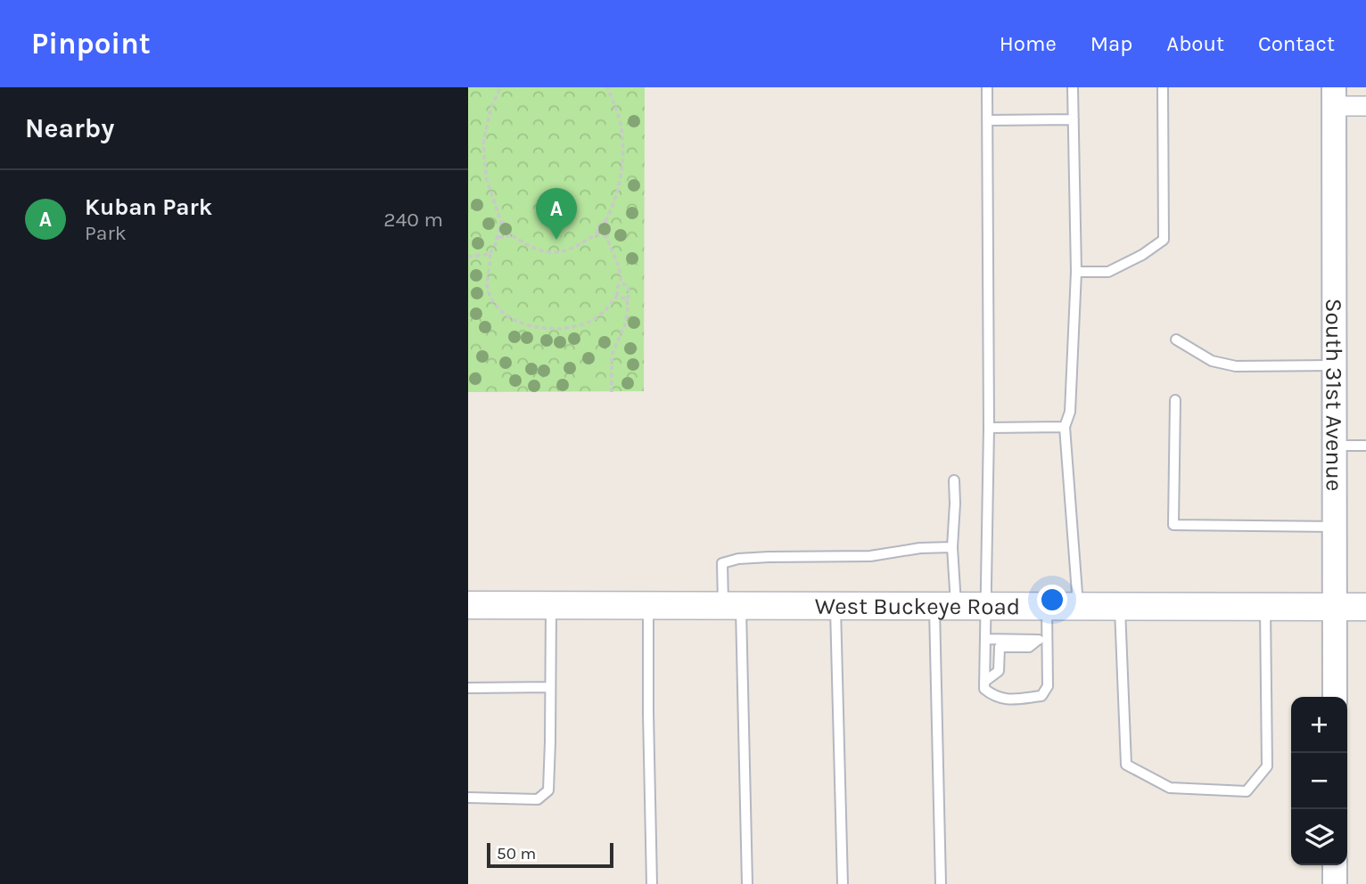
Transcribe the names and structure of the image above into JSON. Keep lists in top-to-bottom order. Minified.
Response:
{"streets":{"main road":["West Buckeye Road"],"street":["South 31st Avenue"]},"crossings":[["South 31st Avenue","West Buckeye Road"]],"scale_bar":"50 m","page":{"header":"Pinpoint","nav":["Home","Map","About","Contact"],"heading":"Nearby","list":[{"mark":"A","name":"Kuban Park","note":"Park","value":"240 m"}],"pins":"A","map_buttons":["+","−"],"scale":"50 m"}}
